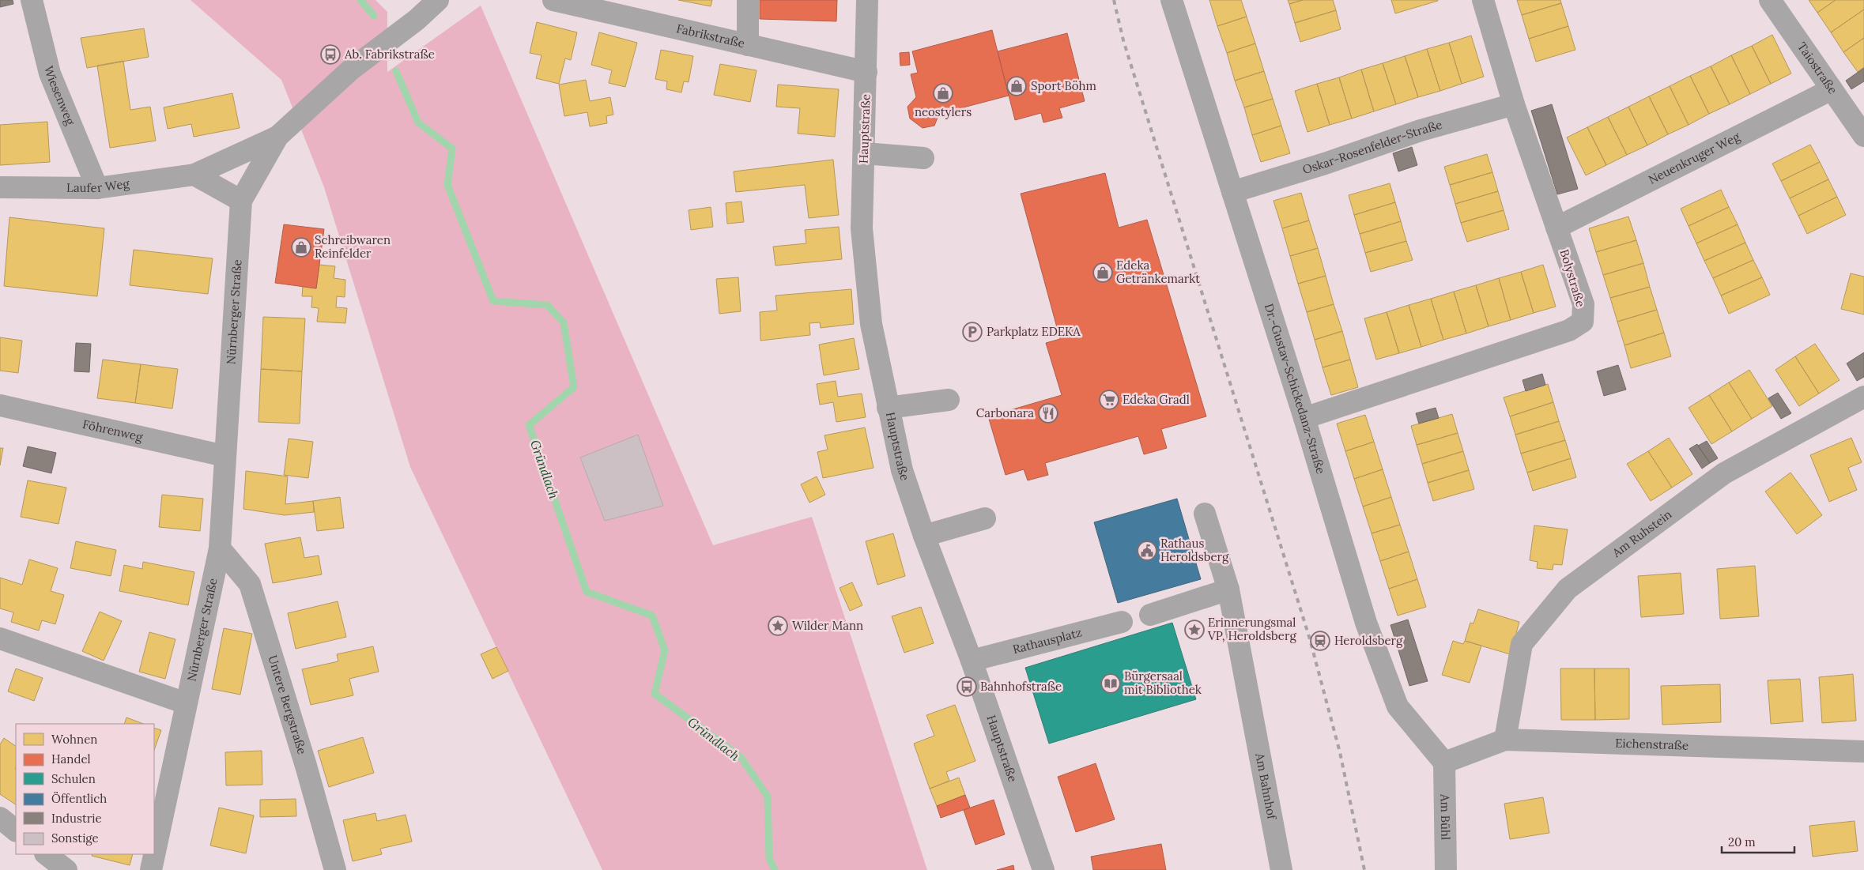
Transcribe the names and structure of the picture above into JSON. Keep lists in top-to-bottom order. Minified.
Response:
{"streets":{"street":["Fabrikstraße","Taiostraße","Wiesenweg","Hauptstraße","Oskar-Rosenfelder-Straße","Neuenkruger Weg","Laufer Weg","Bolystraße","Nürnberger Straße","Dr.-Gustav-Schickedanz-Straße","Föhrenweg","Am Ruhstein","Rathausplatz","Untere Bergstraße","Eichenstraße","Am Bahnhof","Am Bühl"]},"crossings":[["Fabrikstraße","Hauptstraße"],["Taiostraße","Neuenkruger Weg"],["Wiesenweg","Laufer Weg"],["Hauptstraße","Rathausplatz"],["Oskar-Rosenfelder-Straße","Bolystraße"],["Oskar-Rosenfelder-Straße","Dr.-Gustav-Schickedanz-Straße"],["Neuenkruger Weg","Bolystraße"],["Laufer Weg","Nürnberger Straße"],["Bolystraße","Dr.-Gustav-Schickedanz-Straße"],["Nürnberger Straße","Föhrenweg"],["Nürnberger Straße","Untere Bergstraße"],["Dr.-Gustav-Schickedanz-Straße","Eichenstraße"],["Dr.-Gustav-Schickedanz-Straße","Am Bühl"],["Am Ruhstein","Eichenstraße"],["Eichenstraße","Am Bühl"]],"water":["Gründlach"],"places":{"bus stop":["Ab. Fabrikstraße","Bahnhofstraße"],"shop":["Sport Böhm","neostylers","Schreibwaren Reinfelder","Edeka Getränkemarkt"],"parking":["Parkplatz EDEKA"],"supermarket":["Edeka Gradl"],"restaurant":["Carbonara"],"public building":["Rathaus Heroldsberg"],"place":["Wilder Mann","Erinnerungsmal VP, Heroldsberg"],"station":["Heroldsberg"],"library":["Bürgersaal mit Bibliothek"]},"legend":["Wohnen","Handel","Schulen","Öffentlich","Industrie","Sonstige"],"scale_bar":"20 m"}
